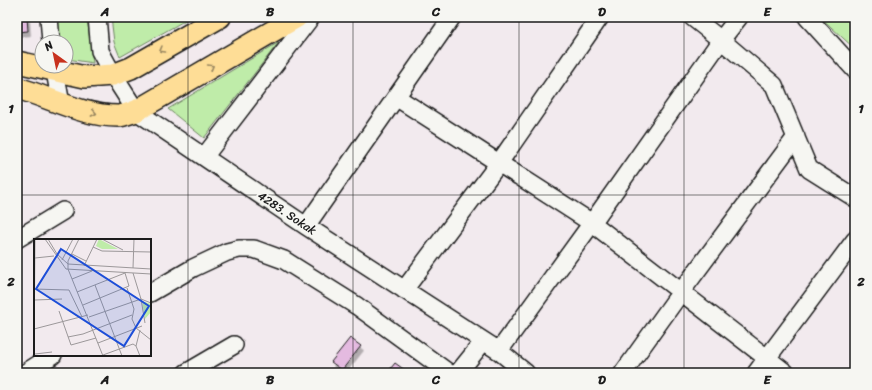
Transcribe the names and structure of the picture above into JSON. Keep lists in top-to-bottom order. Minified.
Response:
{"streets":{"street":["4283. Sokak"]},"north":"top left","grid":{"columns":["A","B","C","D","E"],"rows":["1","2"]}}
